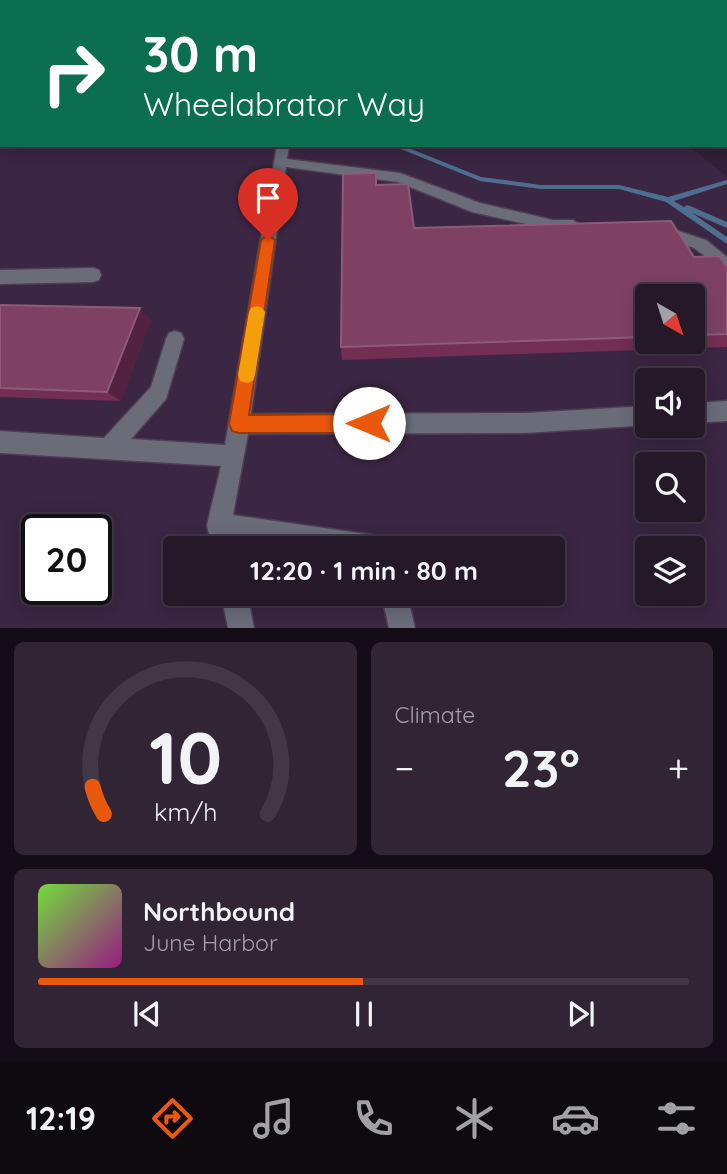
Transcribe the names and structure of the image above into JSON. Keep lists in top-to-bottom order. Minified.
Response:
{"north":"bottom right","page":{"turn":["30 m","Wheelabrator Way"],"limit":"20","trip":"12:20 · 1 min · 80 m","tile":"Climate","heat":["−","23°","+"],"song":["Northbound","June Harbor"],"tabs":"12:19","gauge":["10","km/h"]}}
